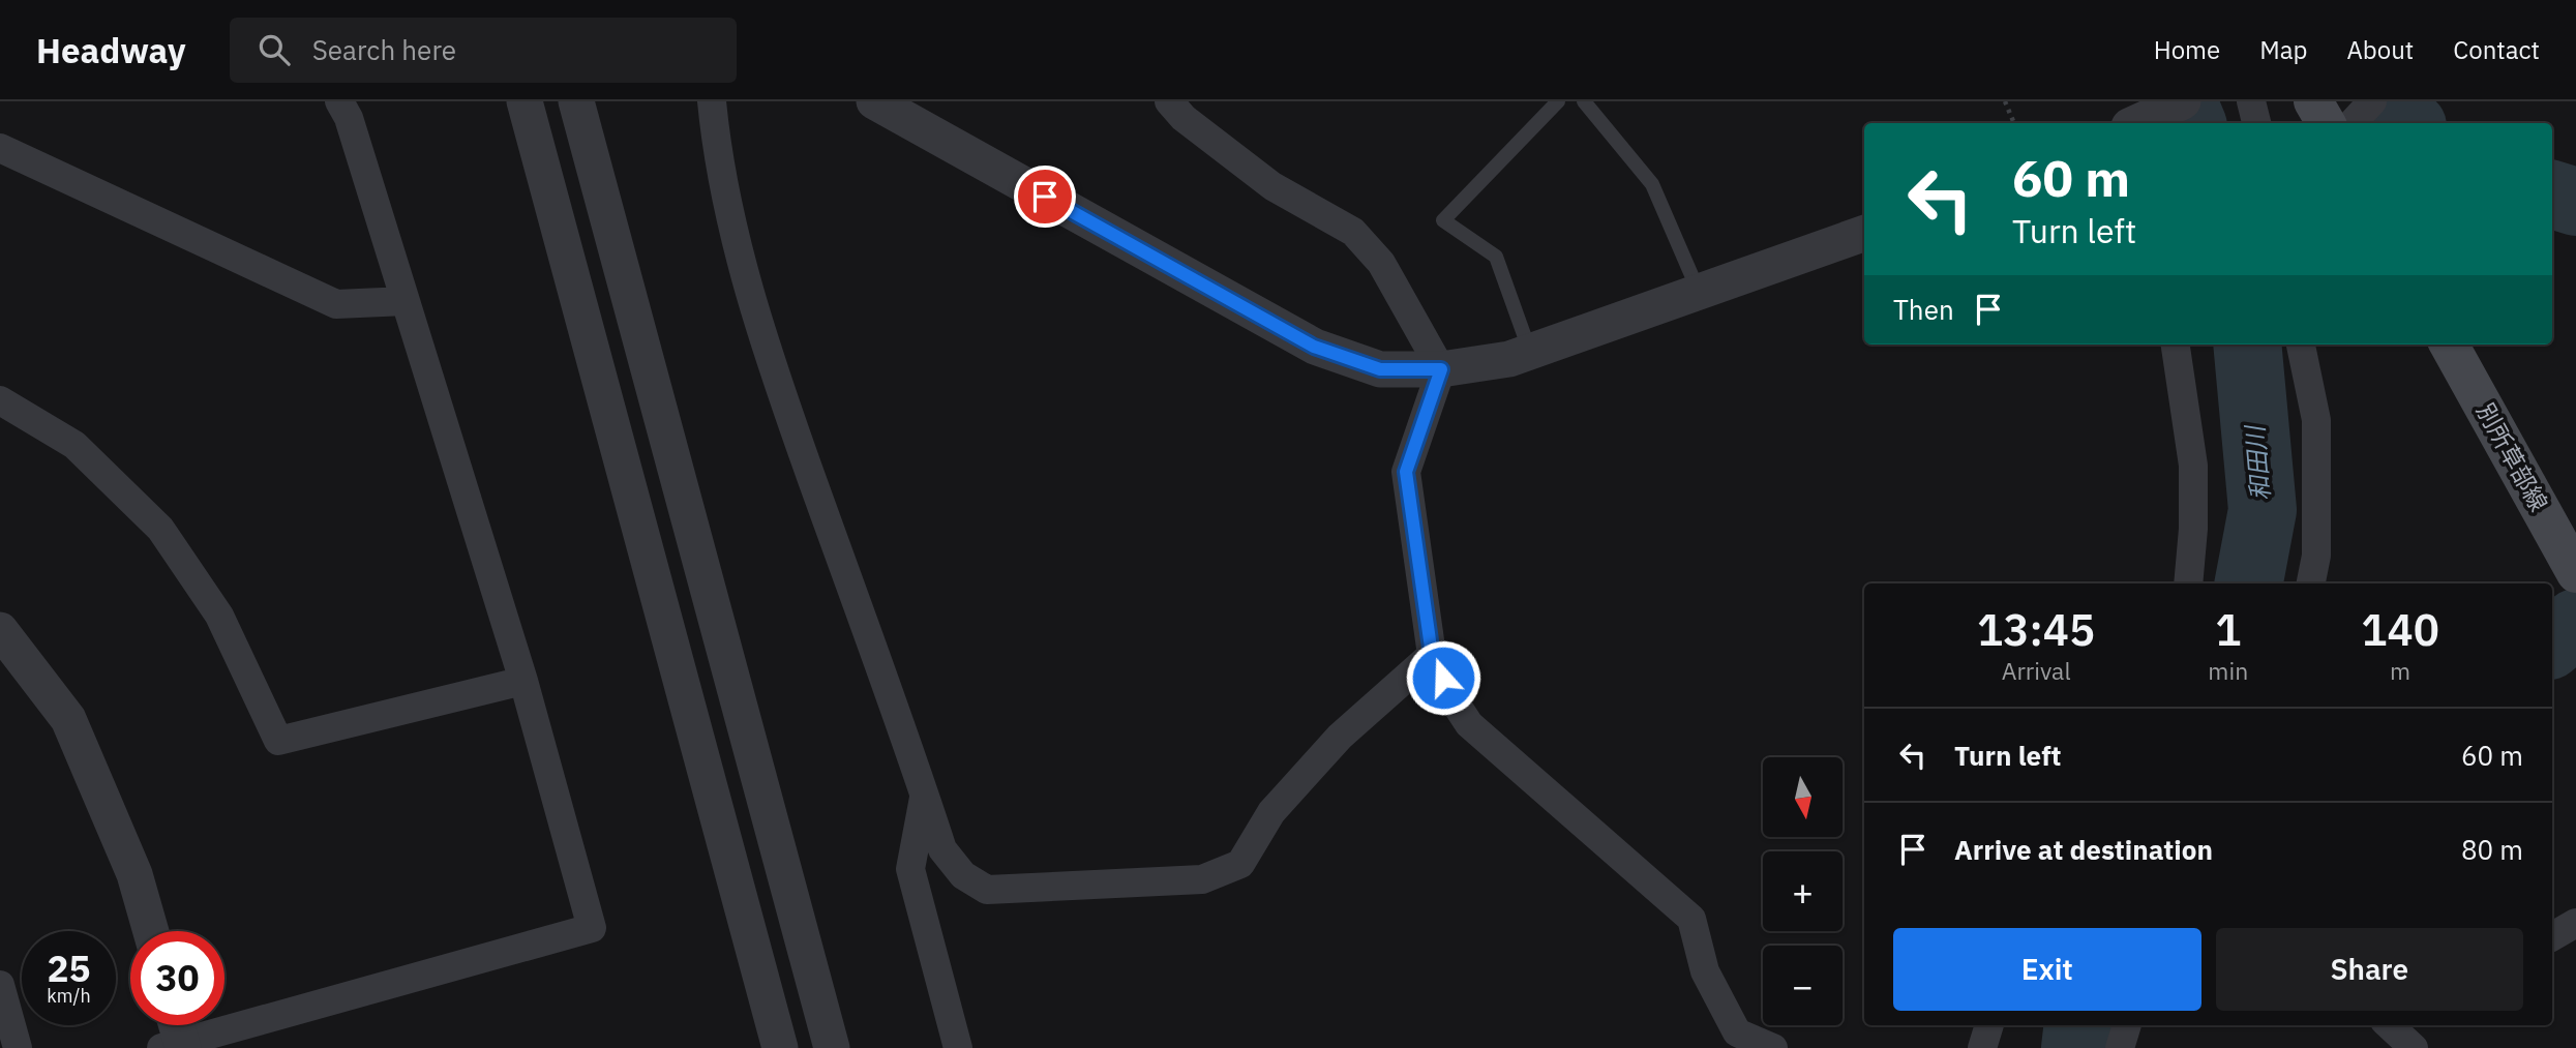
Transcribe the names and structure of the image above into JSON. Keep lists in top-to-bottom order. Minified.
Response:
{"streets":{"main road":["別所草部線"]},"water":["和田川"],"north":"bottom","page":{"header":"Headway","search":"Search here","nav":["Home","Map","About","Contact"],"turn":["60 m","Turn left"],"then":"Then","eta":["13:45","Arrival","1","min","140","m"],"list":[{"name":"Turn left","value":"60 m"},{"name":"Arrive at destination","value":"80 m"}],"map_buttons":["+","−"],"buttons":["Exit","Share"],"speed":"25 km/h","limit":"30"}}
